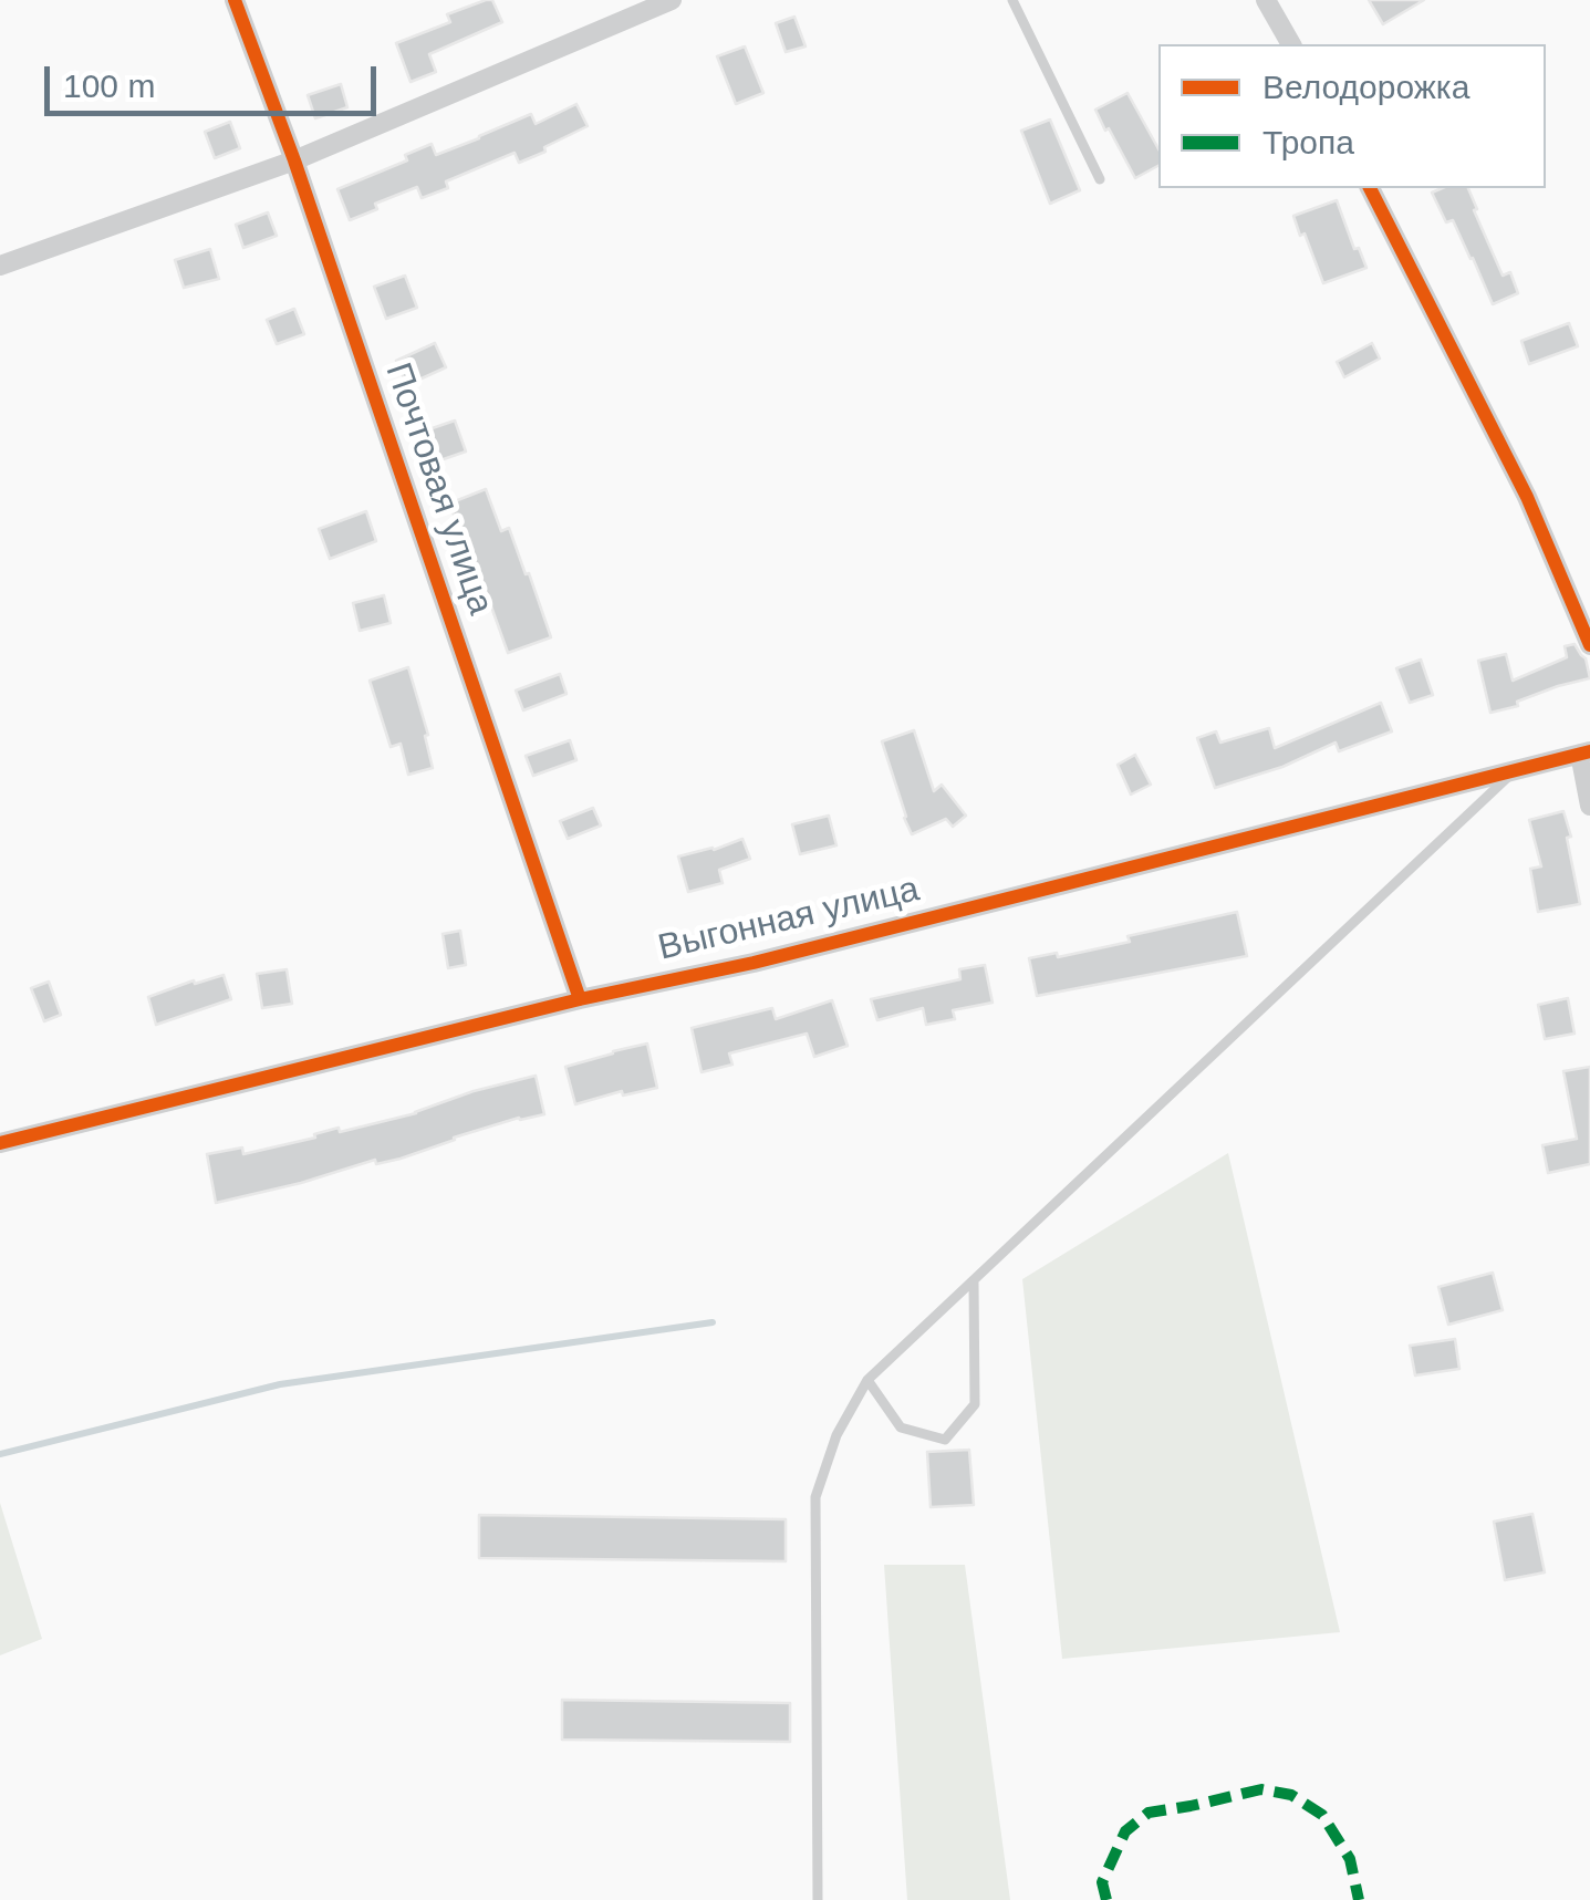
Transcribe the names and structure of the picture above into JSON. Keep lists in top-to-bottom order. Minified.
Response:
{"streets":{"street":["Почтовая улица","Выгонная улица"]},"crossings":[["Почтовая улица","Выгонная улица"]],"legend":["Велодорожка","Тропа"],"scale_bar":"100 m"}
